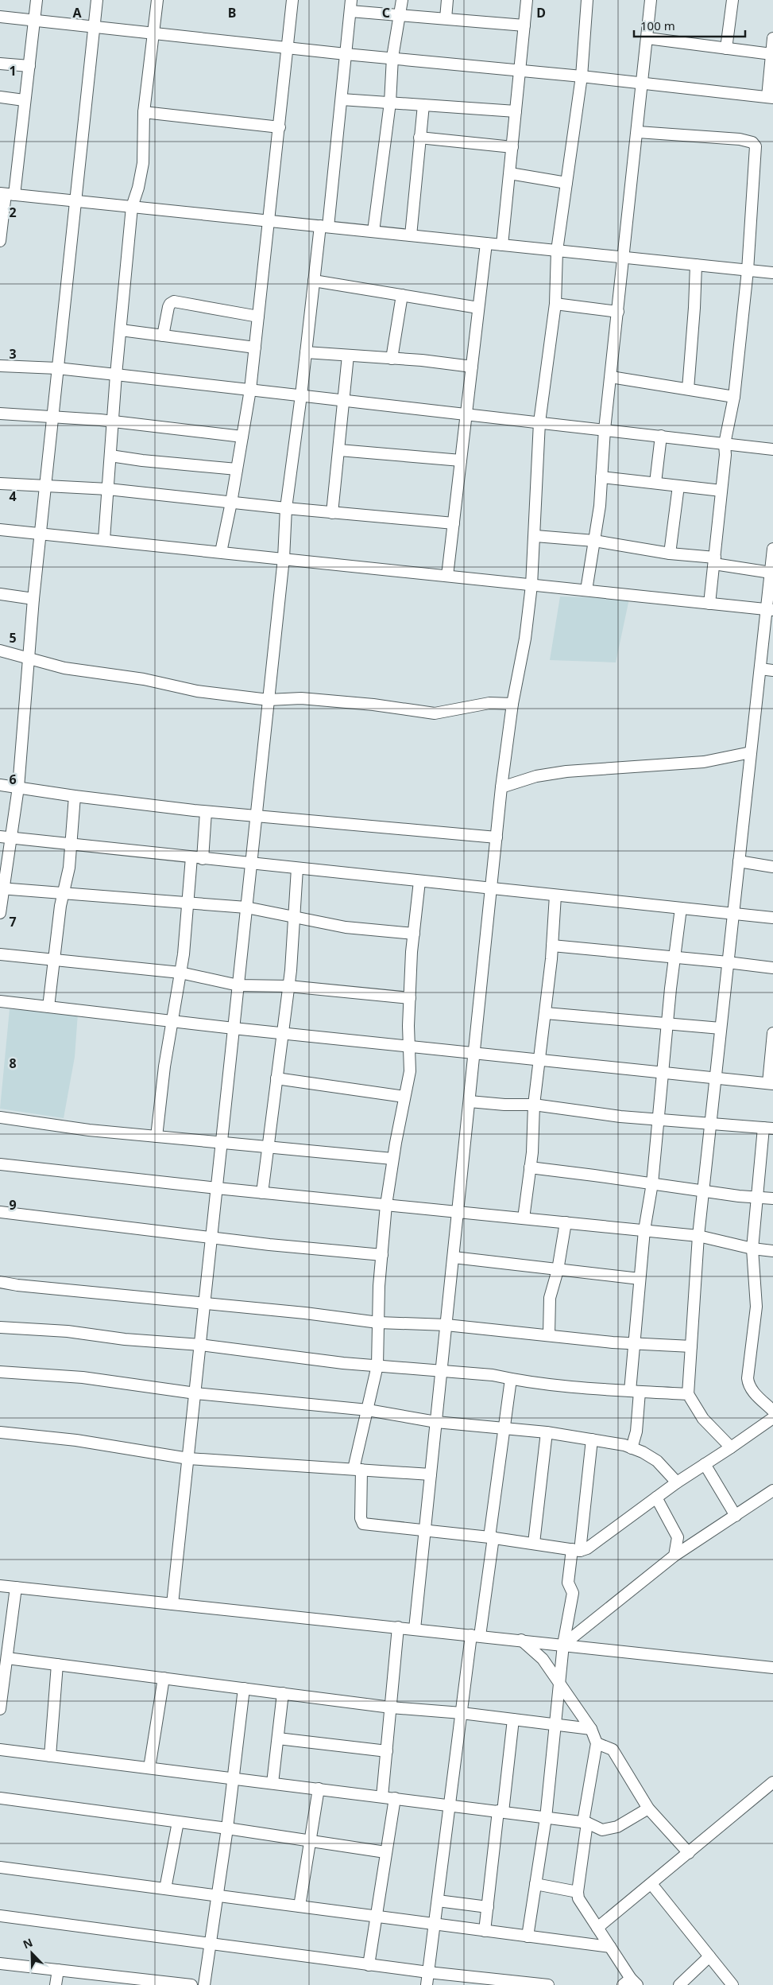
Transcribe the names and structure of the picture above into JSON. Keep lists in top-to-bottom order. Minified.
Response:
{"scale_bar":"100 m","north":"top left","grid":{"columns":["A","B","C","D"],"rows":["1","2","3","4","5","6","7","8","9"]}}
